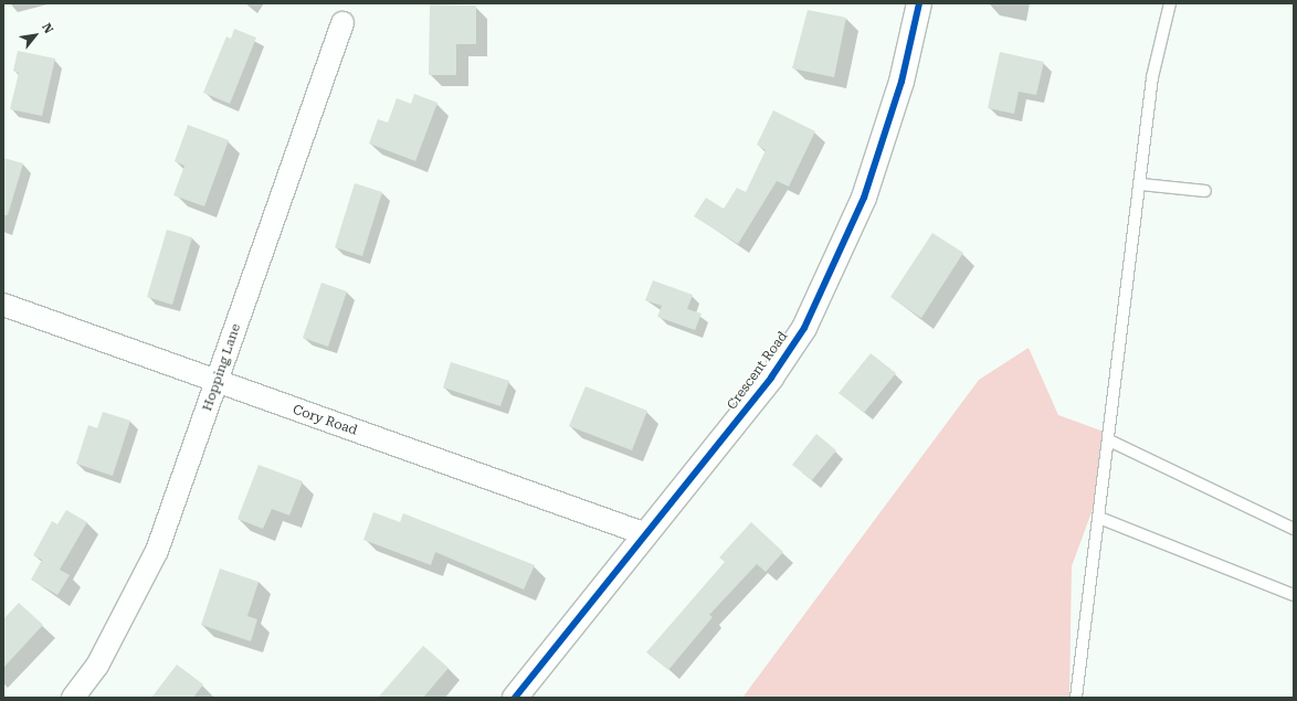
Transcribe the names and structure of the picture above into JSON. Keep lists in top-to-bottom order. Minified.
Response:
{"streets":{"street":["Hopping Lane","Crescent Road","Cory Road"]},"crossings":[["Hopping Lane","Cory Road"],["Crescent Road","Cory Road"]],"north":"top right"}
